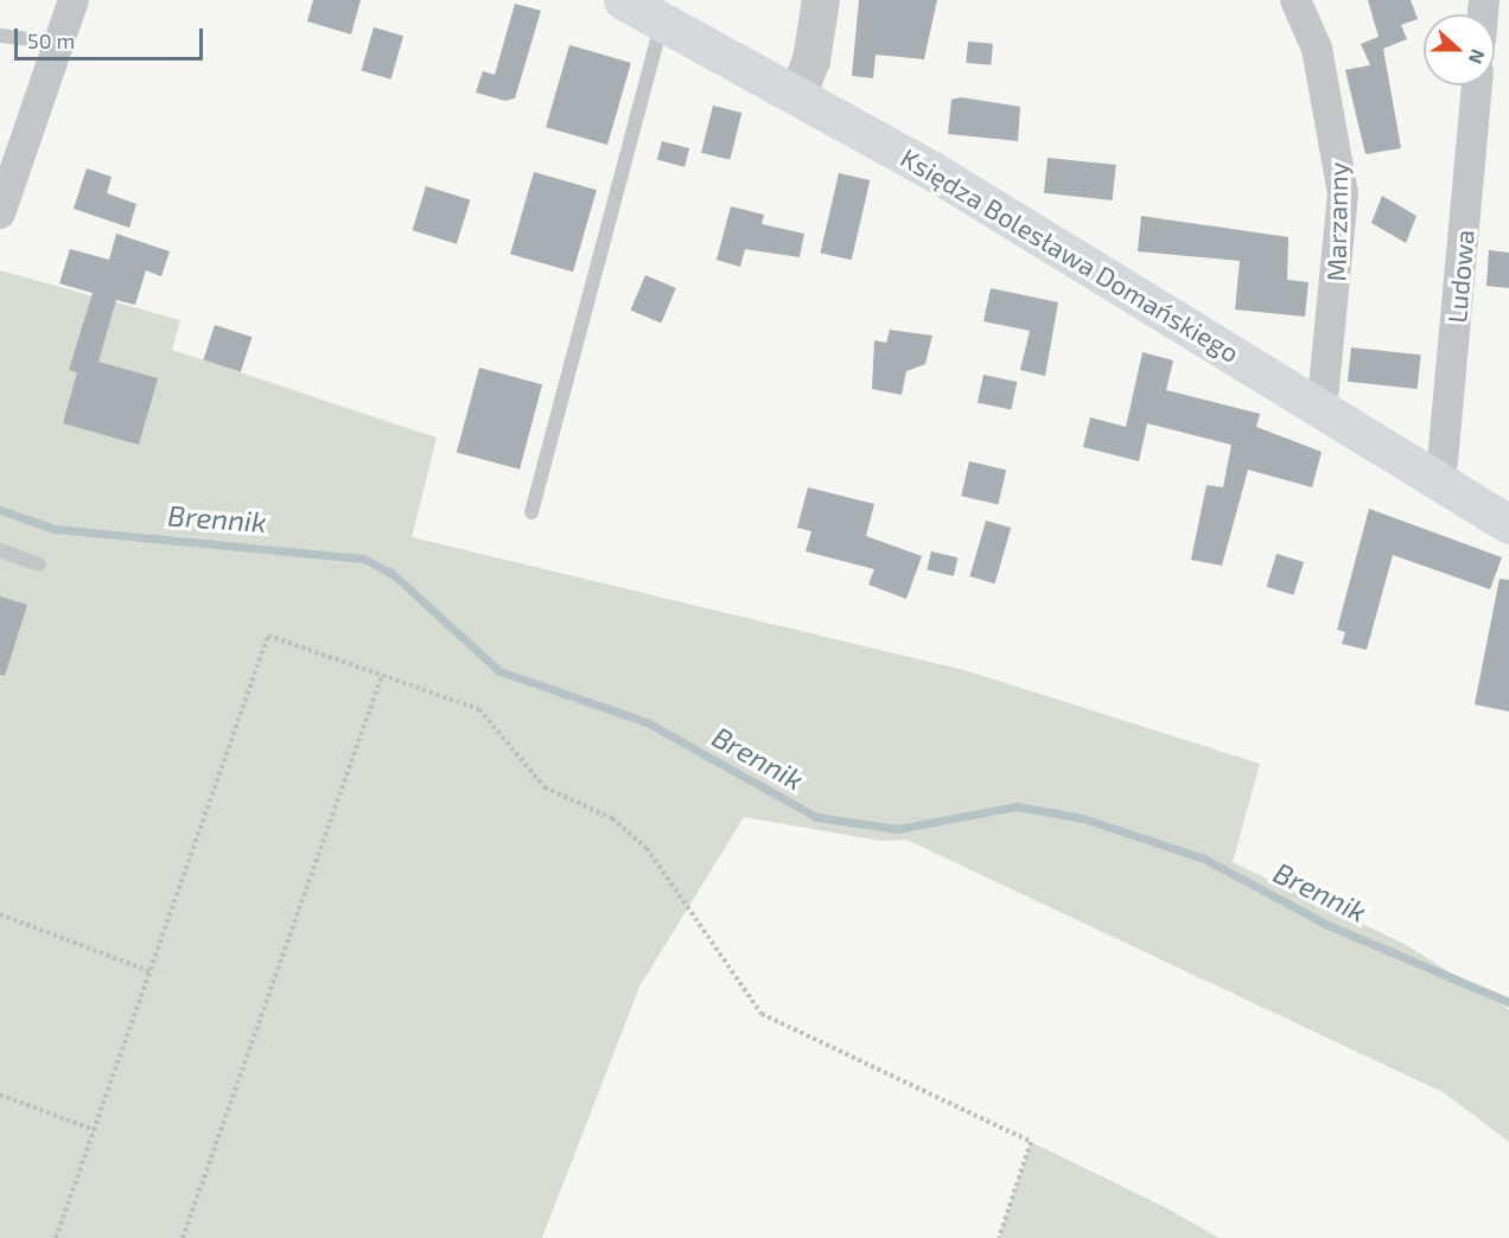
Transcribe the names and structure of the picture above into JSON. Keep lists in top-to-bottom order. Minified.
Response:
{"streets":{"main road":["Księdza Bolesława Domańskiego"],"street":["Marzanny","Ludowa"]},"crossings":[["Marzanny","Księdza Bolesława Domańskiego"],["Księdza Bolesława Domańskiego","Ludowa"]],"water":["Brennik"],"scale_bar":"50 m","north":"right"}
